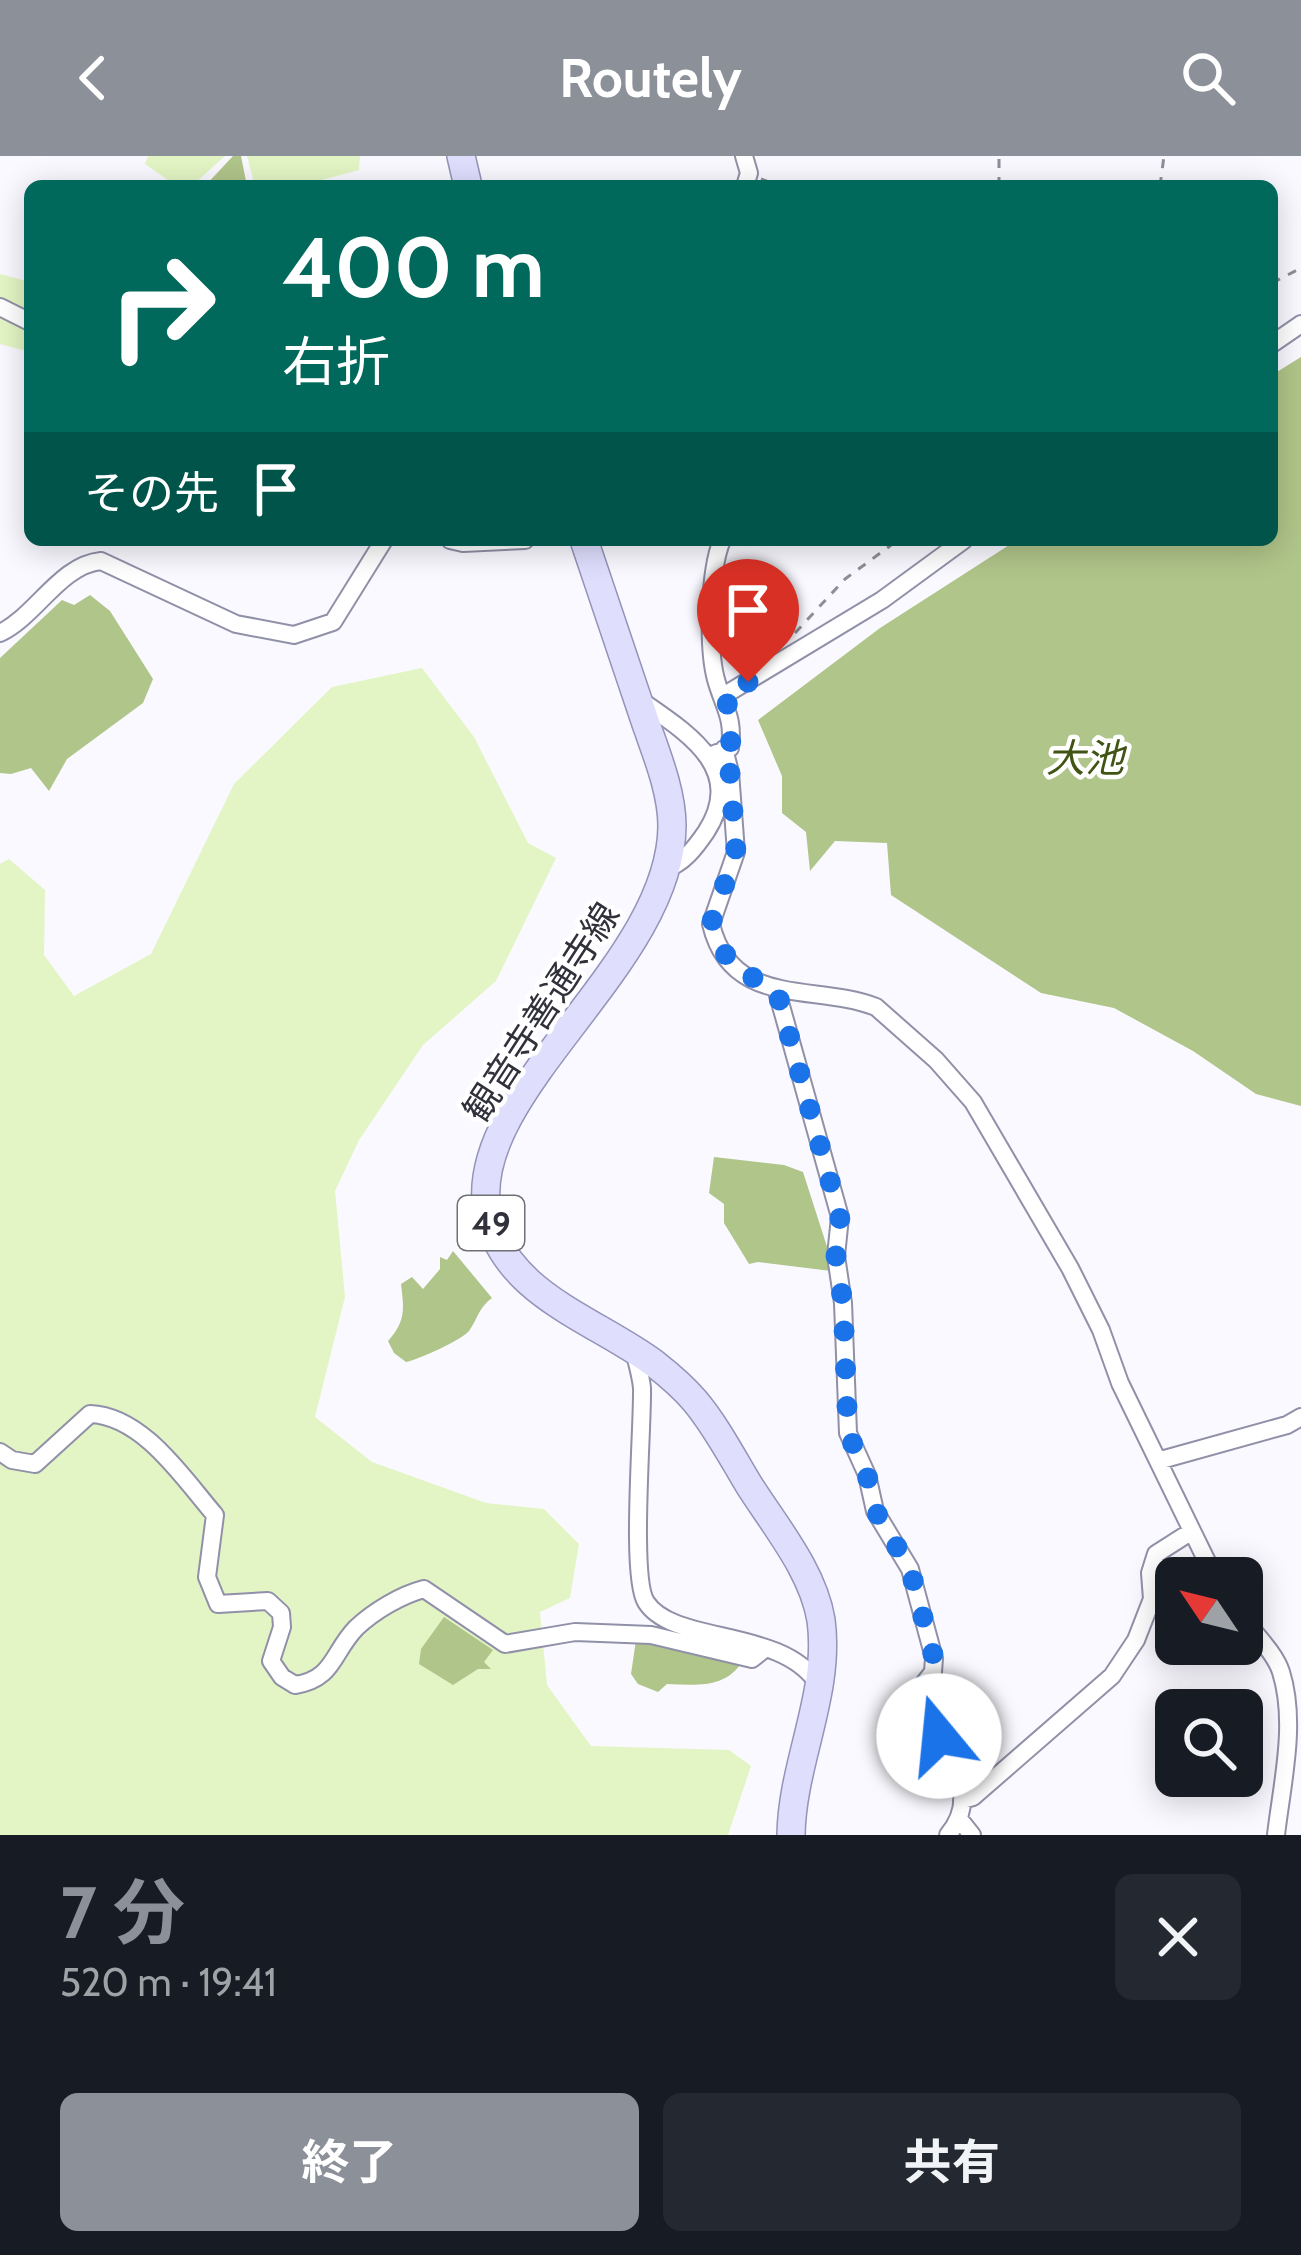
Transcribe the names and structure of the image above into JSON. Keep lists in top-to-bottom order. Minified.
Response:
{"streets":{"main road":["観音寺善通寺線","49"]},"water":["大池"],"north":"top left","page":{"header":"Routely","turn":["400 m","右折"],"then":"その先","heading":["7 分","520 m · 19:41"],"buttons":["終了","共有"]}}
